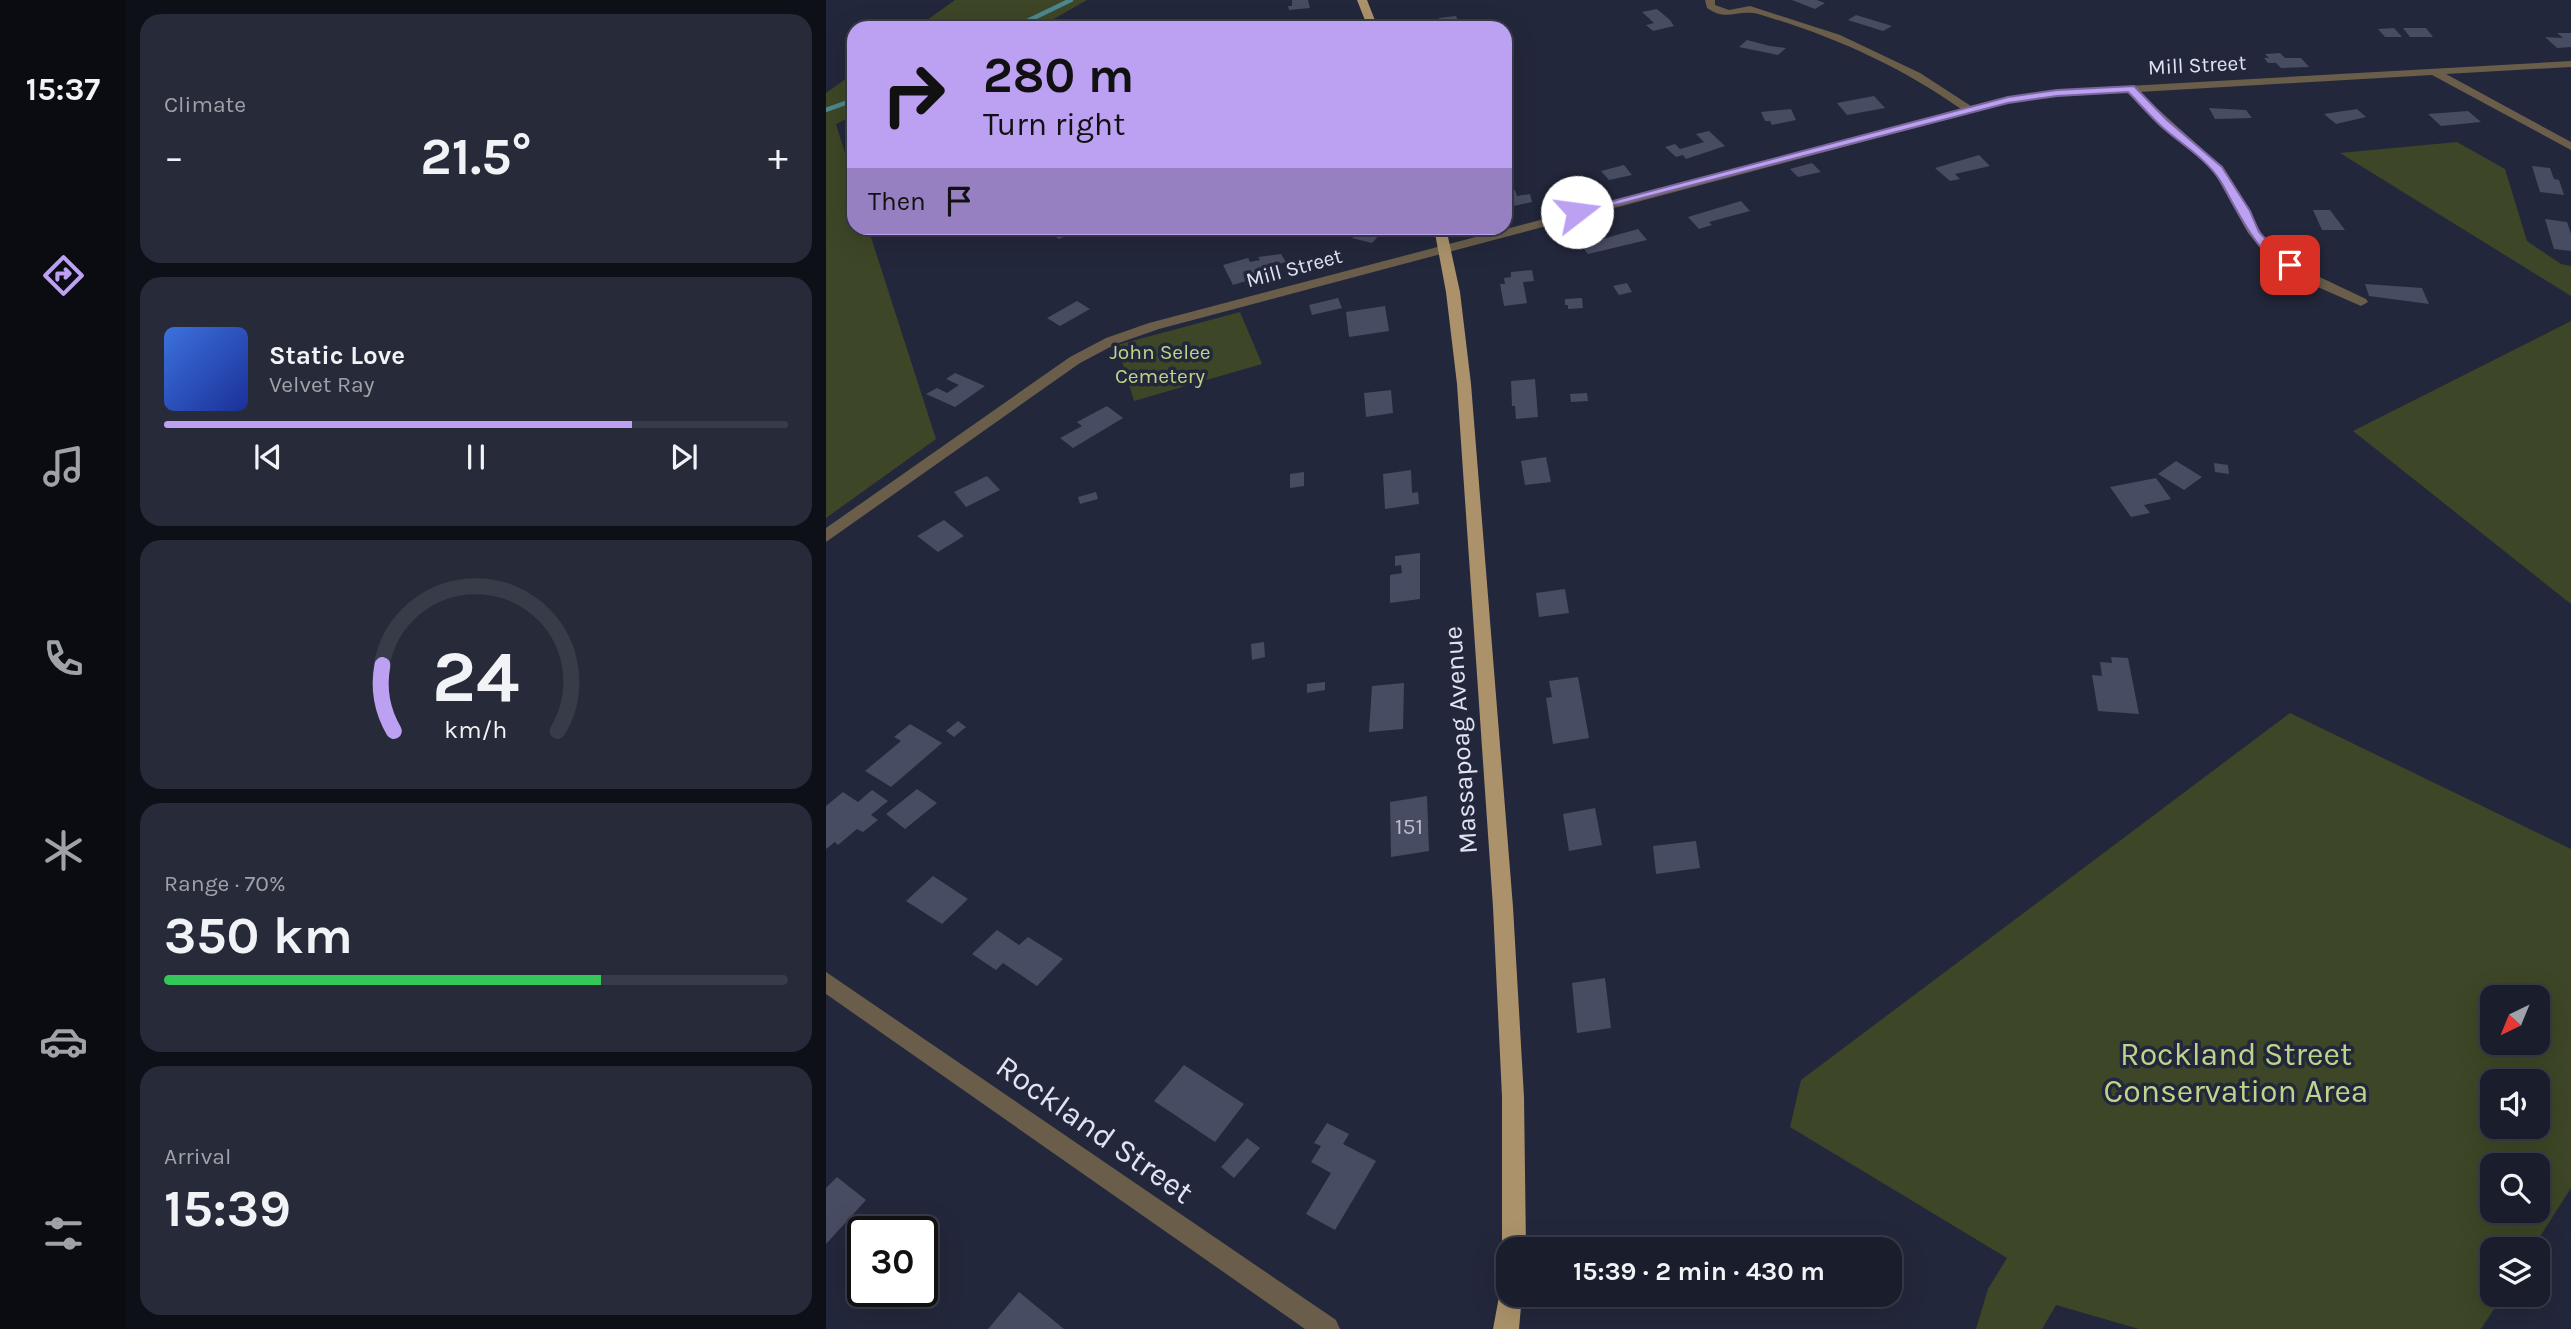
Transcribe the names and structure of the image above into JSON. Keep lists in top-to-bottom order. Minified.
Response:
{"streets":{"main road":["Massapoag Avenue"],"street":["Mill Street","Rockland Street"]},"crossings":[["Mill Street","Massapoag Avenue"]],"parks":["John Selee Cemetery","Rockland Street Conservation Area"],"house_numbers":["151"],"north":"bottom left","page":{"tabs":"15:37","tile":["Climate",["Range · 70%","350 km"],["Arrival","15:39"]],"turn":["280 m","Turn right"],"heat":["−","21.5°","+"],"then":"Then","song":["Static Love","Velvet Ray"],"limit":"30","trip":"15:39 · 2 min · 430 m","gauge":["24","km/h"]}}
